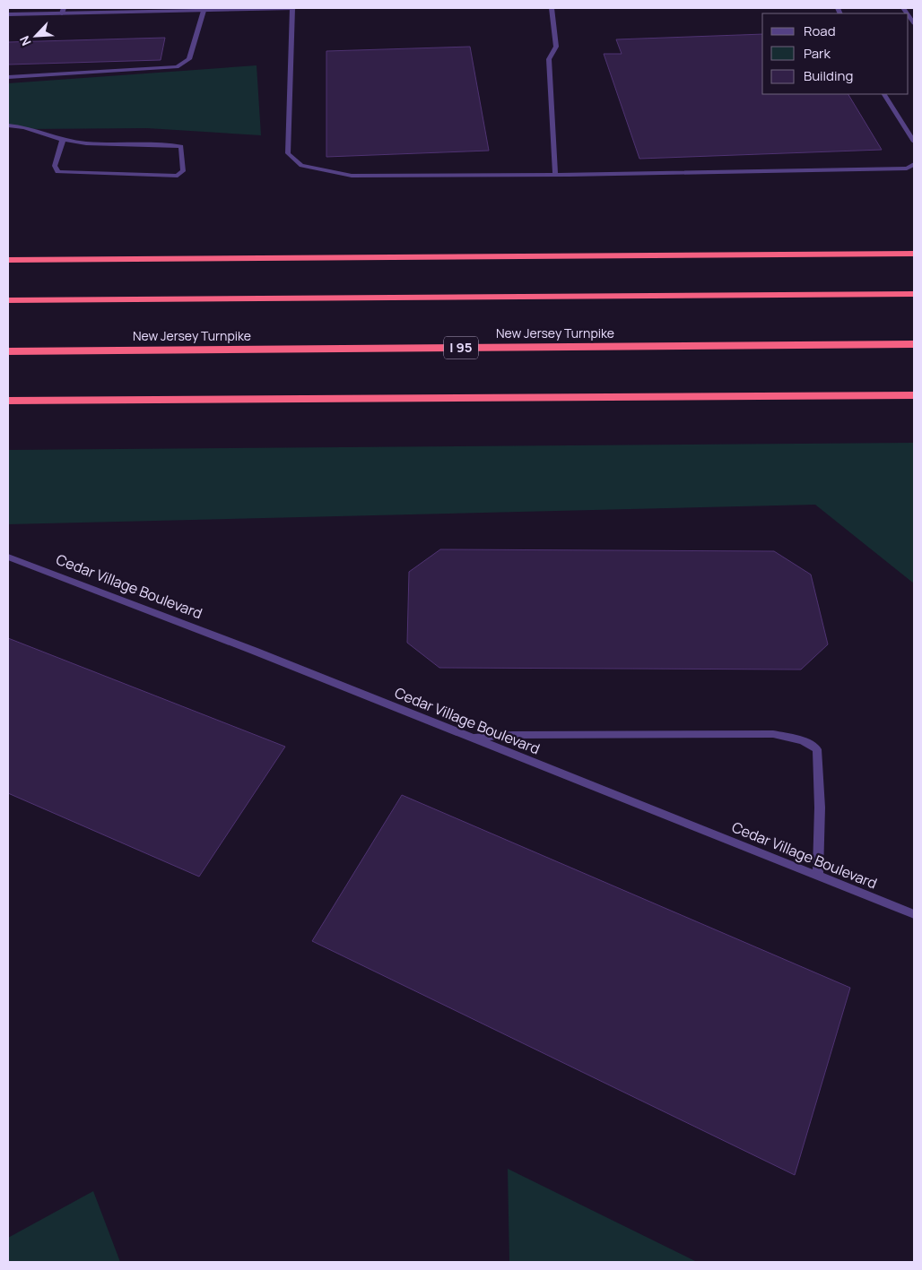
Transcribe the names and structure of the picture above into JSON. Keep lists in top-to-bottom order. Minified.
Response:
{"streets":{"highway":["New Jersey Turnpike","I 95"],"street":["Cedar Village Boulevard"]},"legend":["Road","Park","Building"],"north":"bottom left"}
